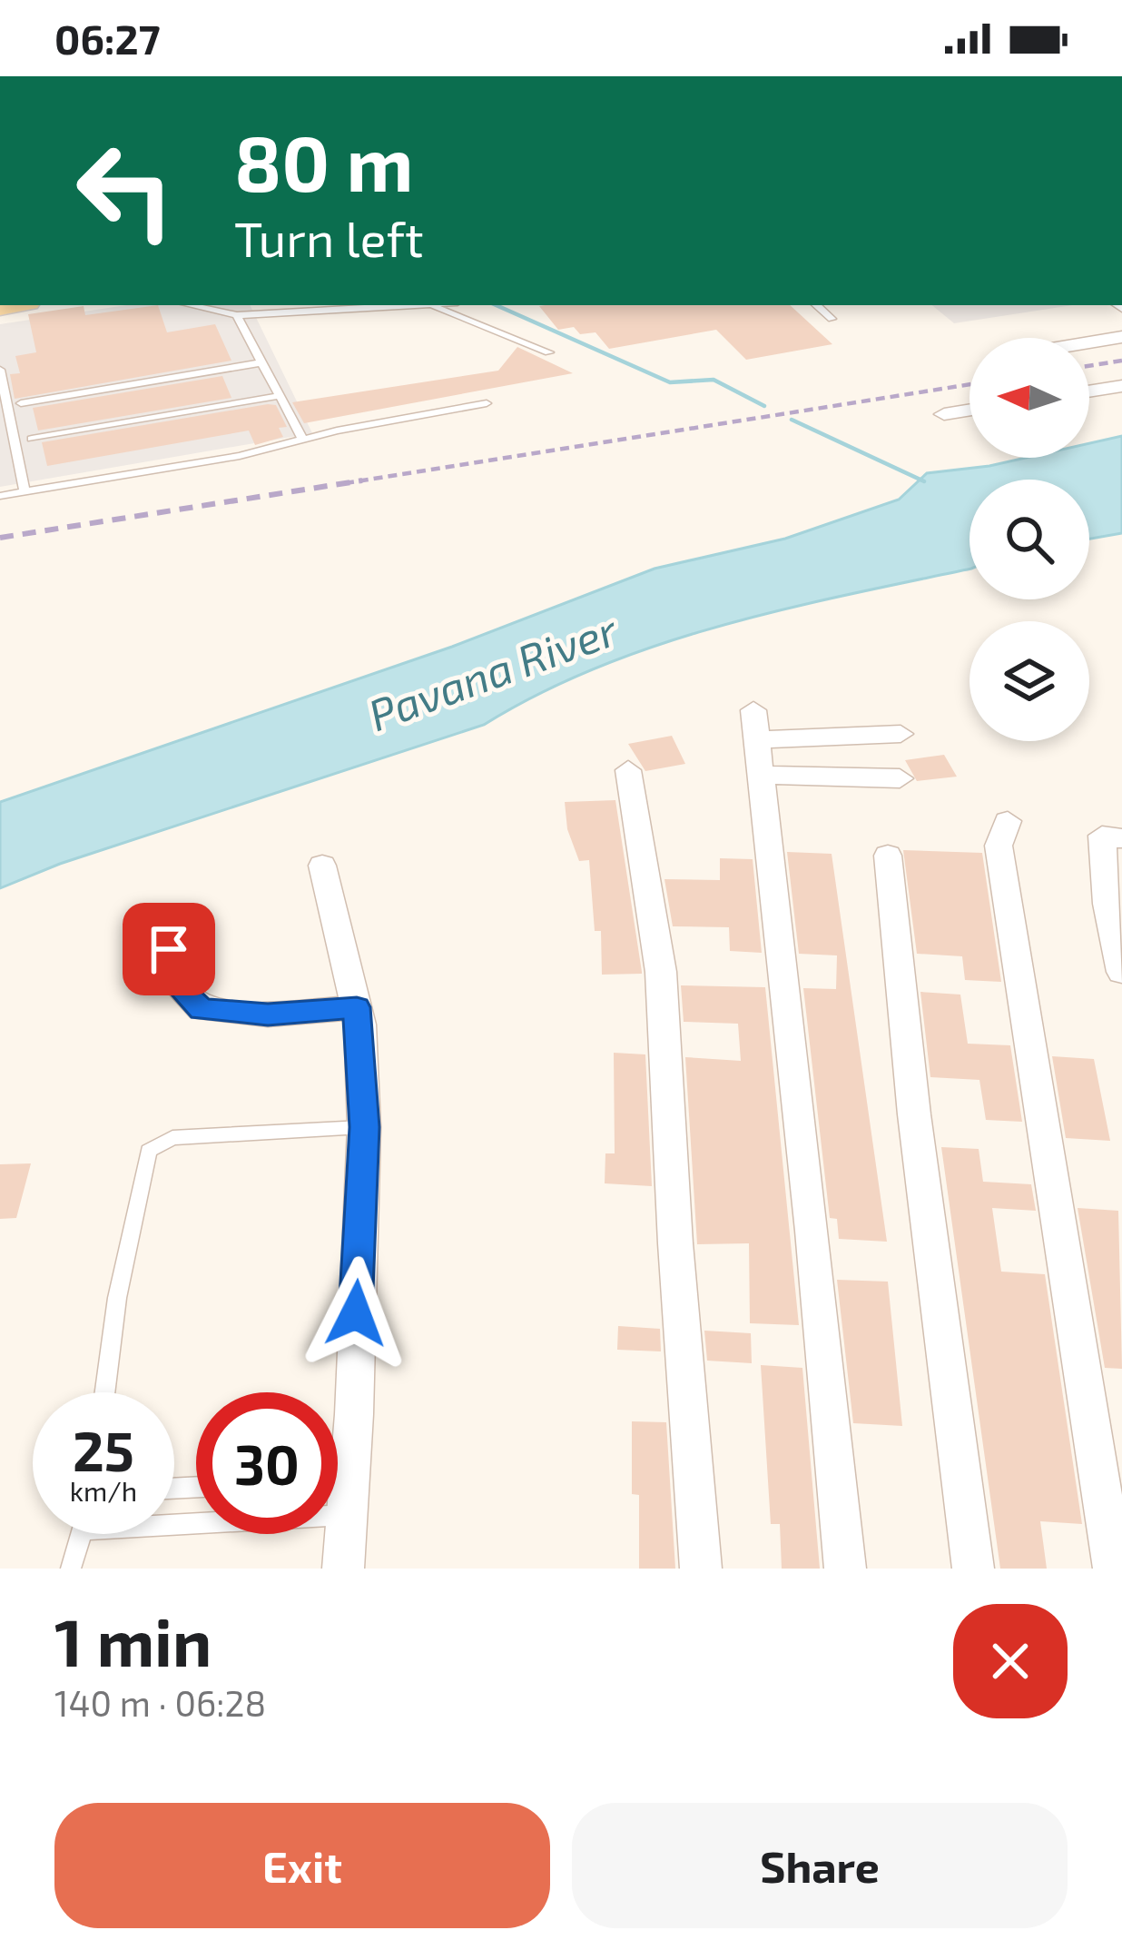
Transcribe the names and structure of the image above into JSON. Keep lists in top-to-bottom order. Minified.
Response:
{"water":["Pavana River"],"north":"left","page":{"status":"06:27","turn":["80 m","Turn left"],"speed":"25 km/h","limit":"30","heading":["1 min","140 m · 06:28"],"buttons":["Exit","Share"]}}
